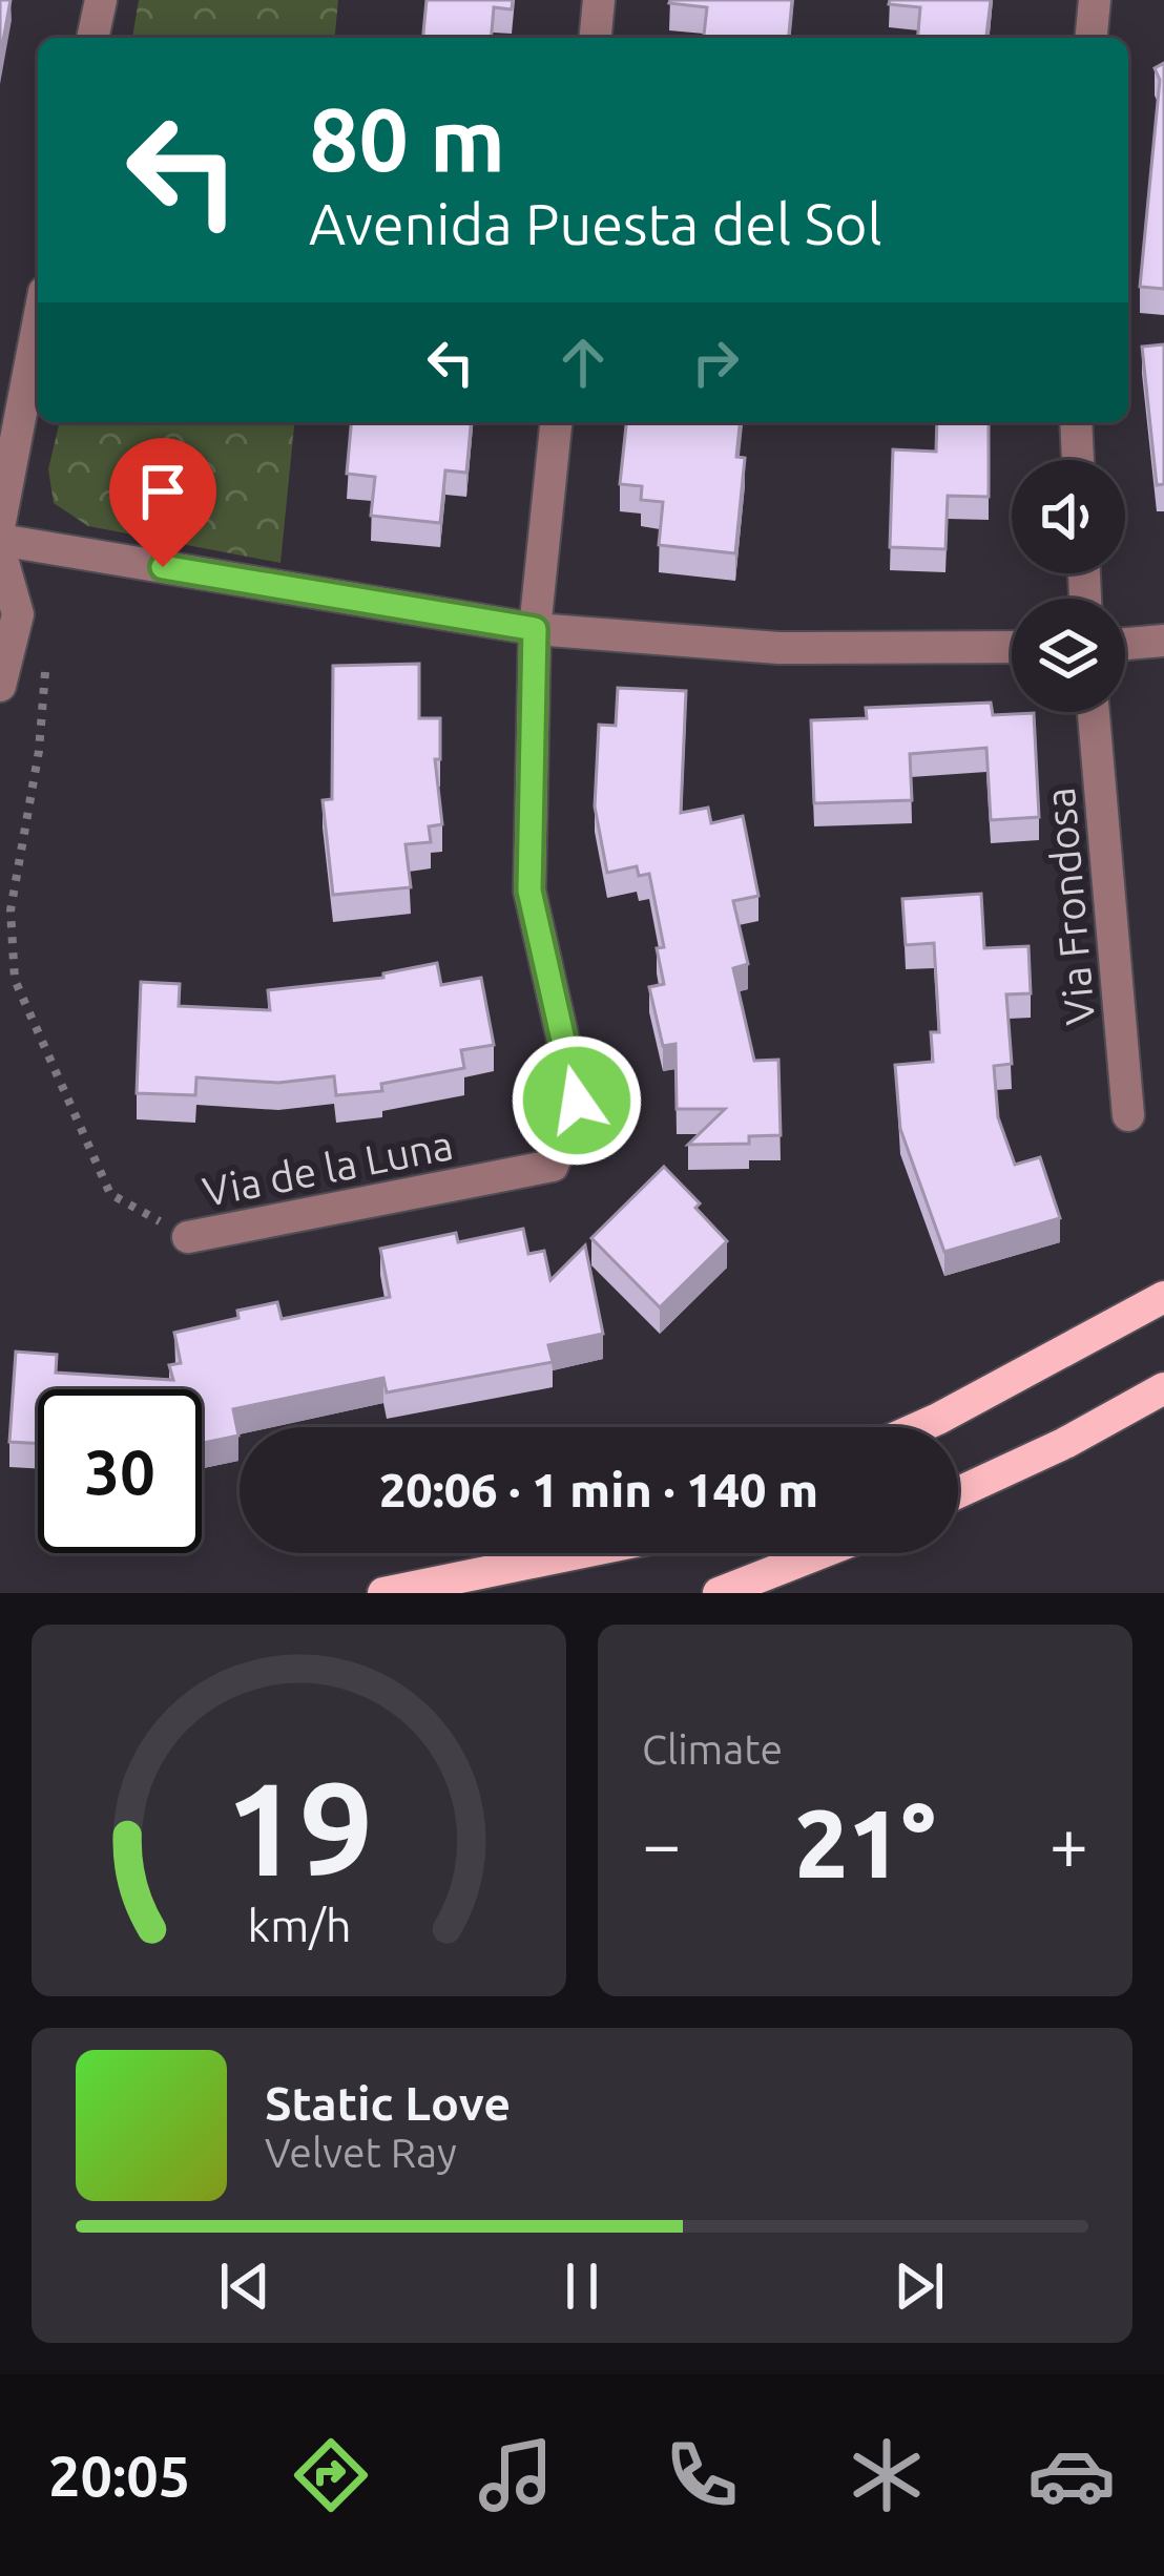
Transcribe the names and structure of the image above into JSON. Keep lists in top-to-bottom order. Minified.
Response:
{"streets":{"street":["Via Frondosa","Via de la Luna"]},"page":{"turn":["80 m","Avenida Puesta del Sol"],"limit":"30","trip":"20:06 · 1 min · 140 m","tile":"Climate","heat":["−","21°","+"],"song":["Static Love","Velvet Ray"],"tabs":"20:05","gauge":["19","km/h"]}}
